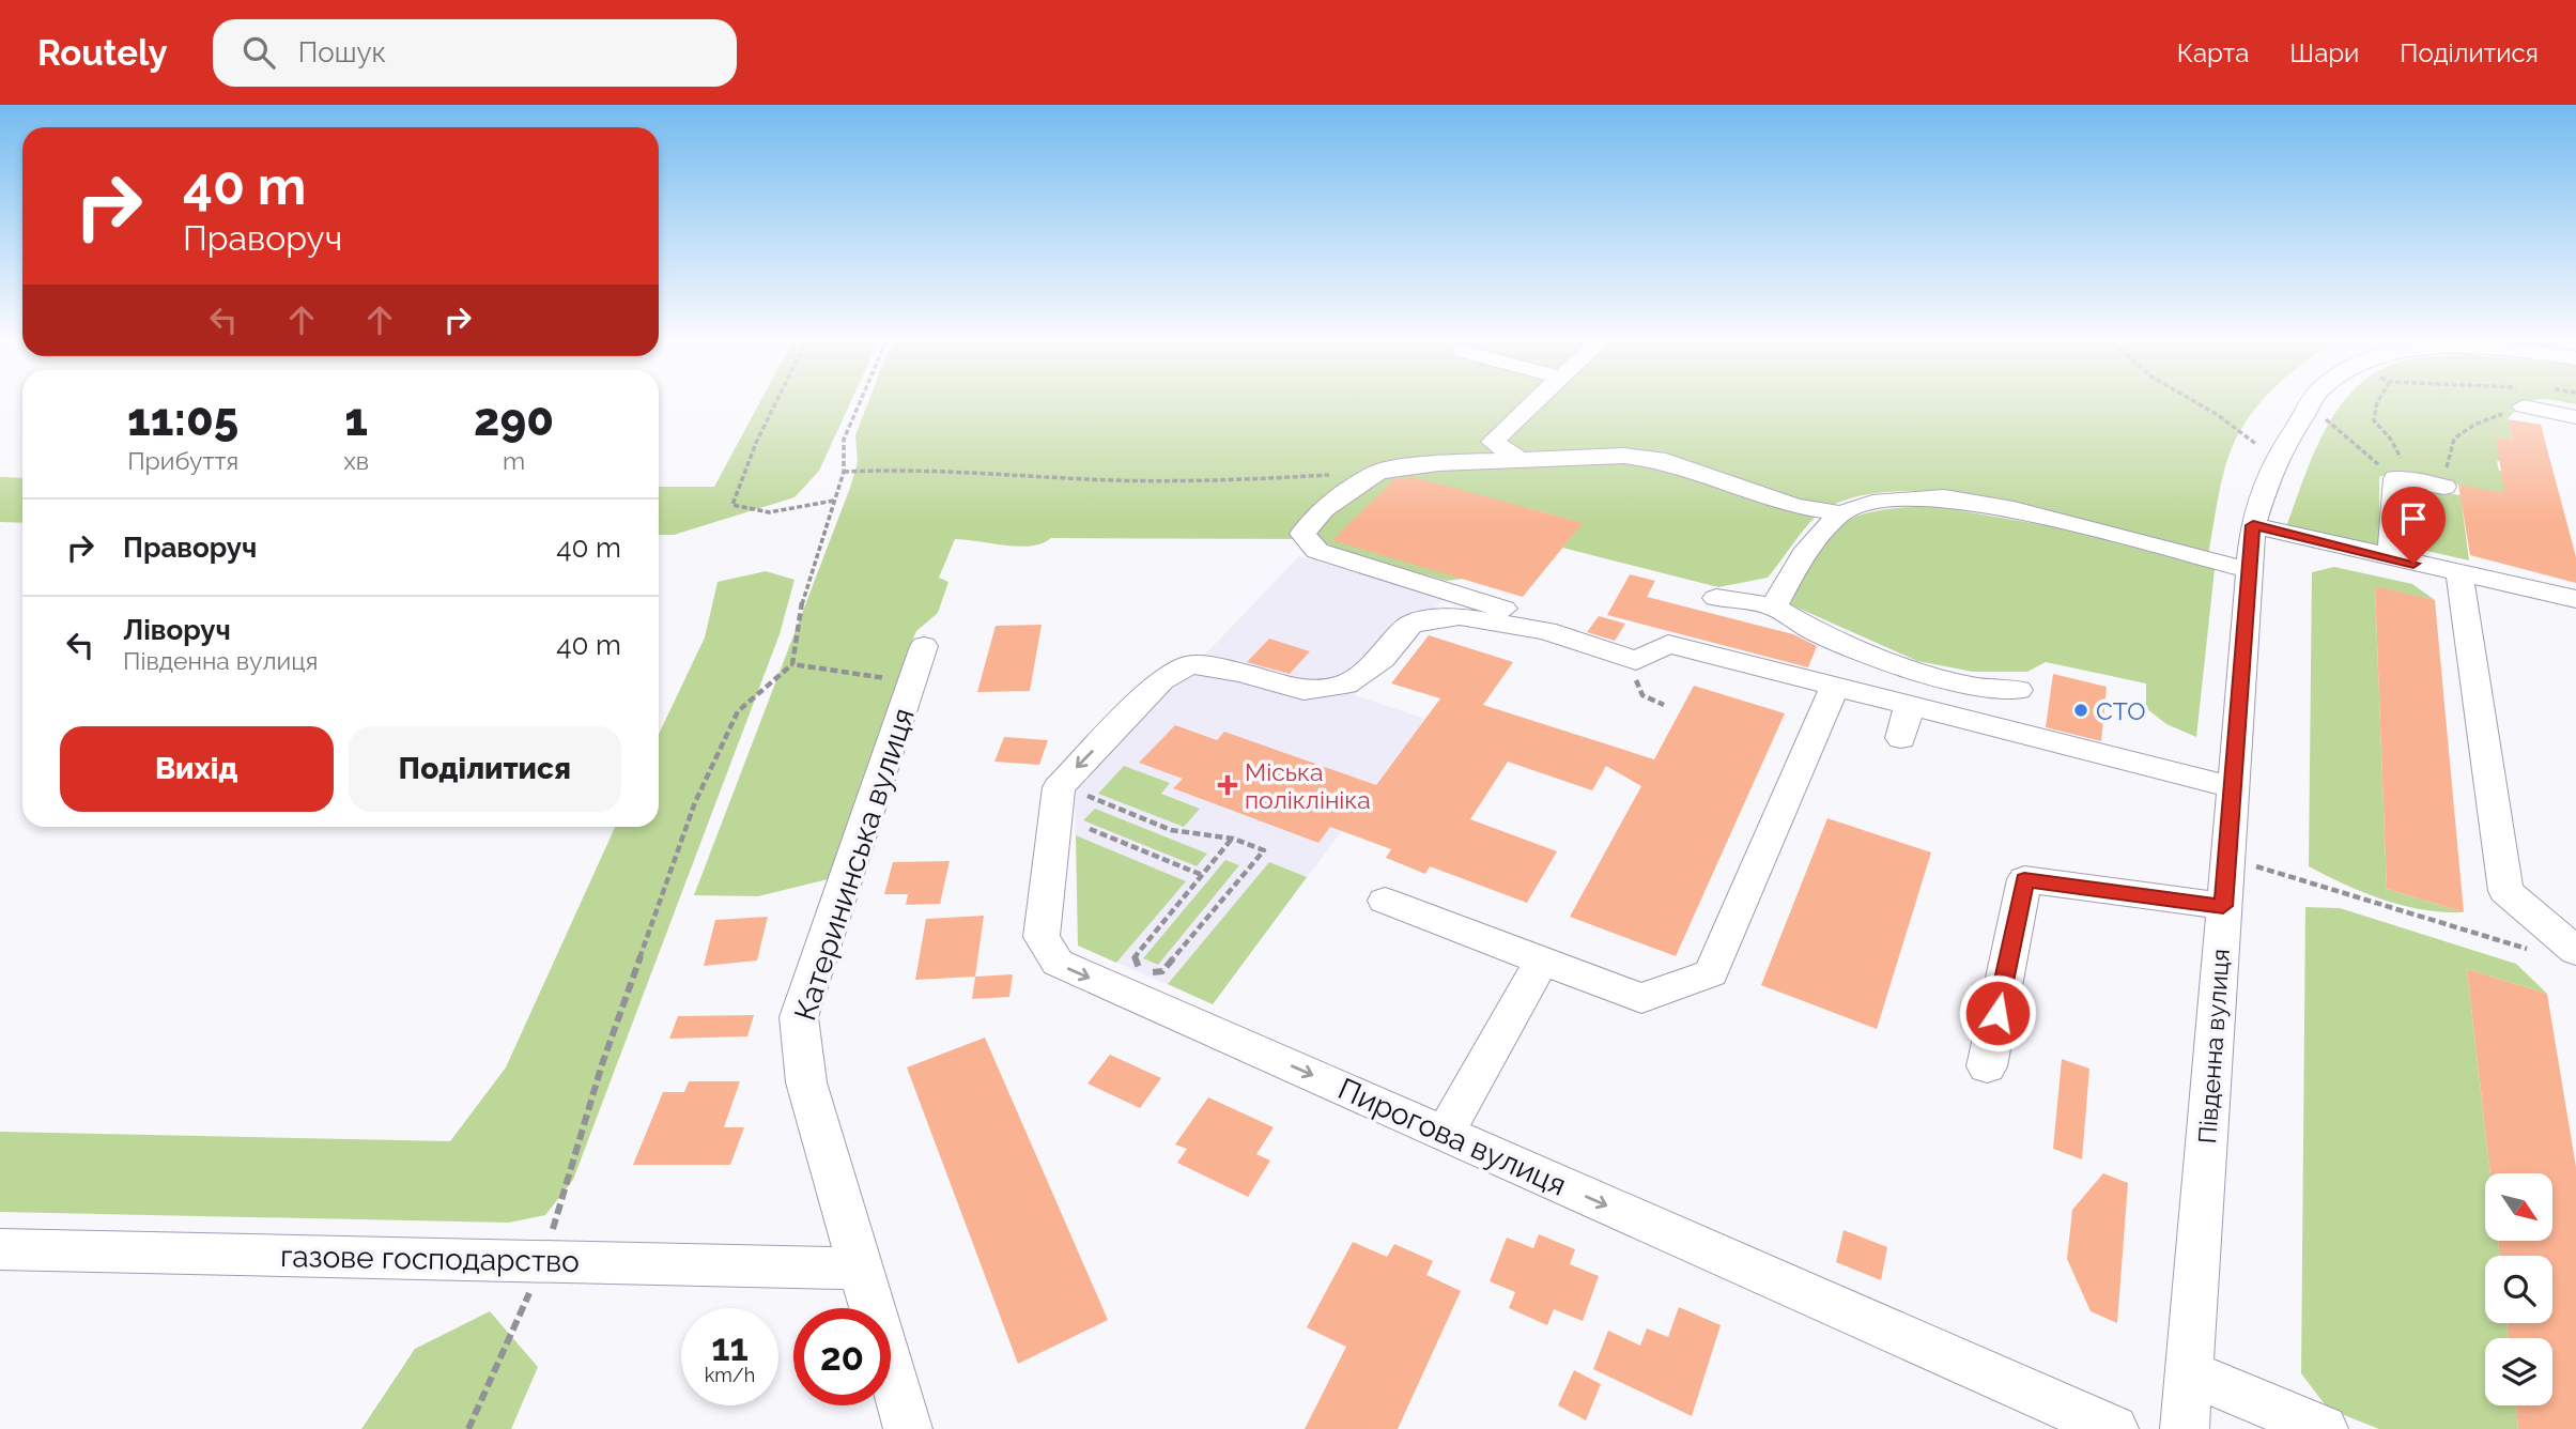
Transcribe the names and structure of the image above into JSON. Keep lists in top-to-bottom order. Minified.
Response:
{"streets":{"street":["Катерининська вулиця","Південна вулиця","Пирогова вулиця","газове господарство"]},"crossings":[["Катерининська вулиця","газове господарство"]],"places":{"other":["СТО"],"health":["Міська поліклініка"]},"north":"bottom right","page":{"header":"Routely","search":"Пошук","nav":["Карта","Шари","Поділитися"],"turn":["40 m","Праворуч"],"eta":["11:05","Прибуття","1","хв","290","m"],"list":[{"name":"Праворуч","value":"40 m"},{"name":"Ліворуч","note":"Південна вулиця","value":"40 m"}],"buttons":["Вихід","Поділитися"],"speed":"11 km/h","limit":"20"}}
